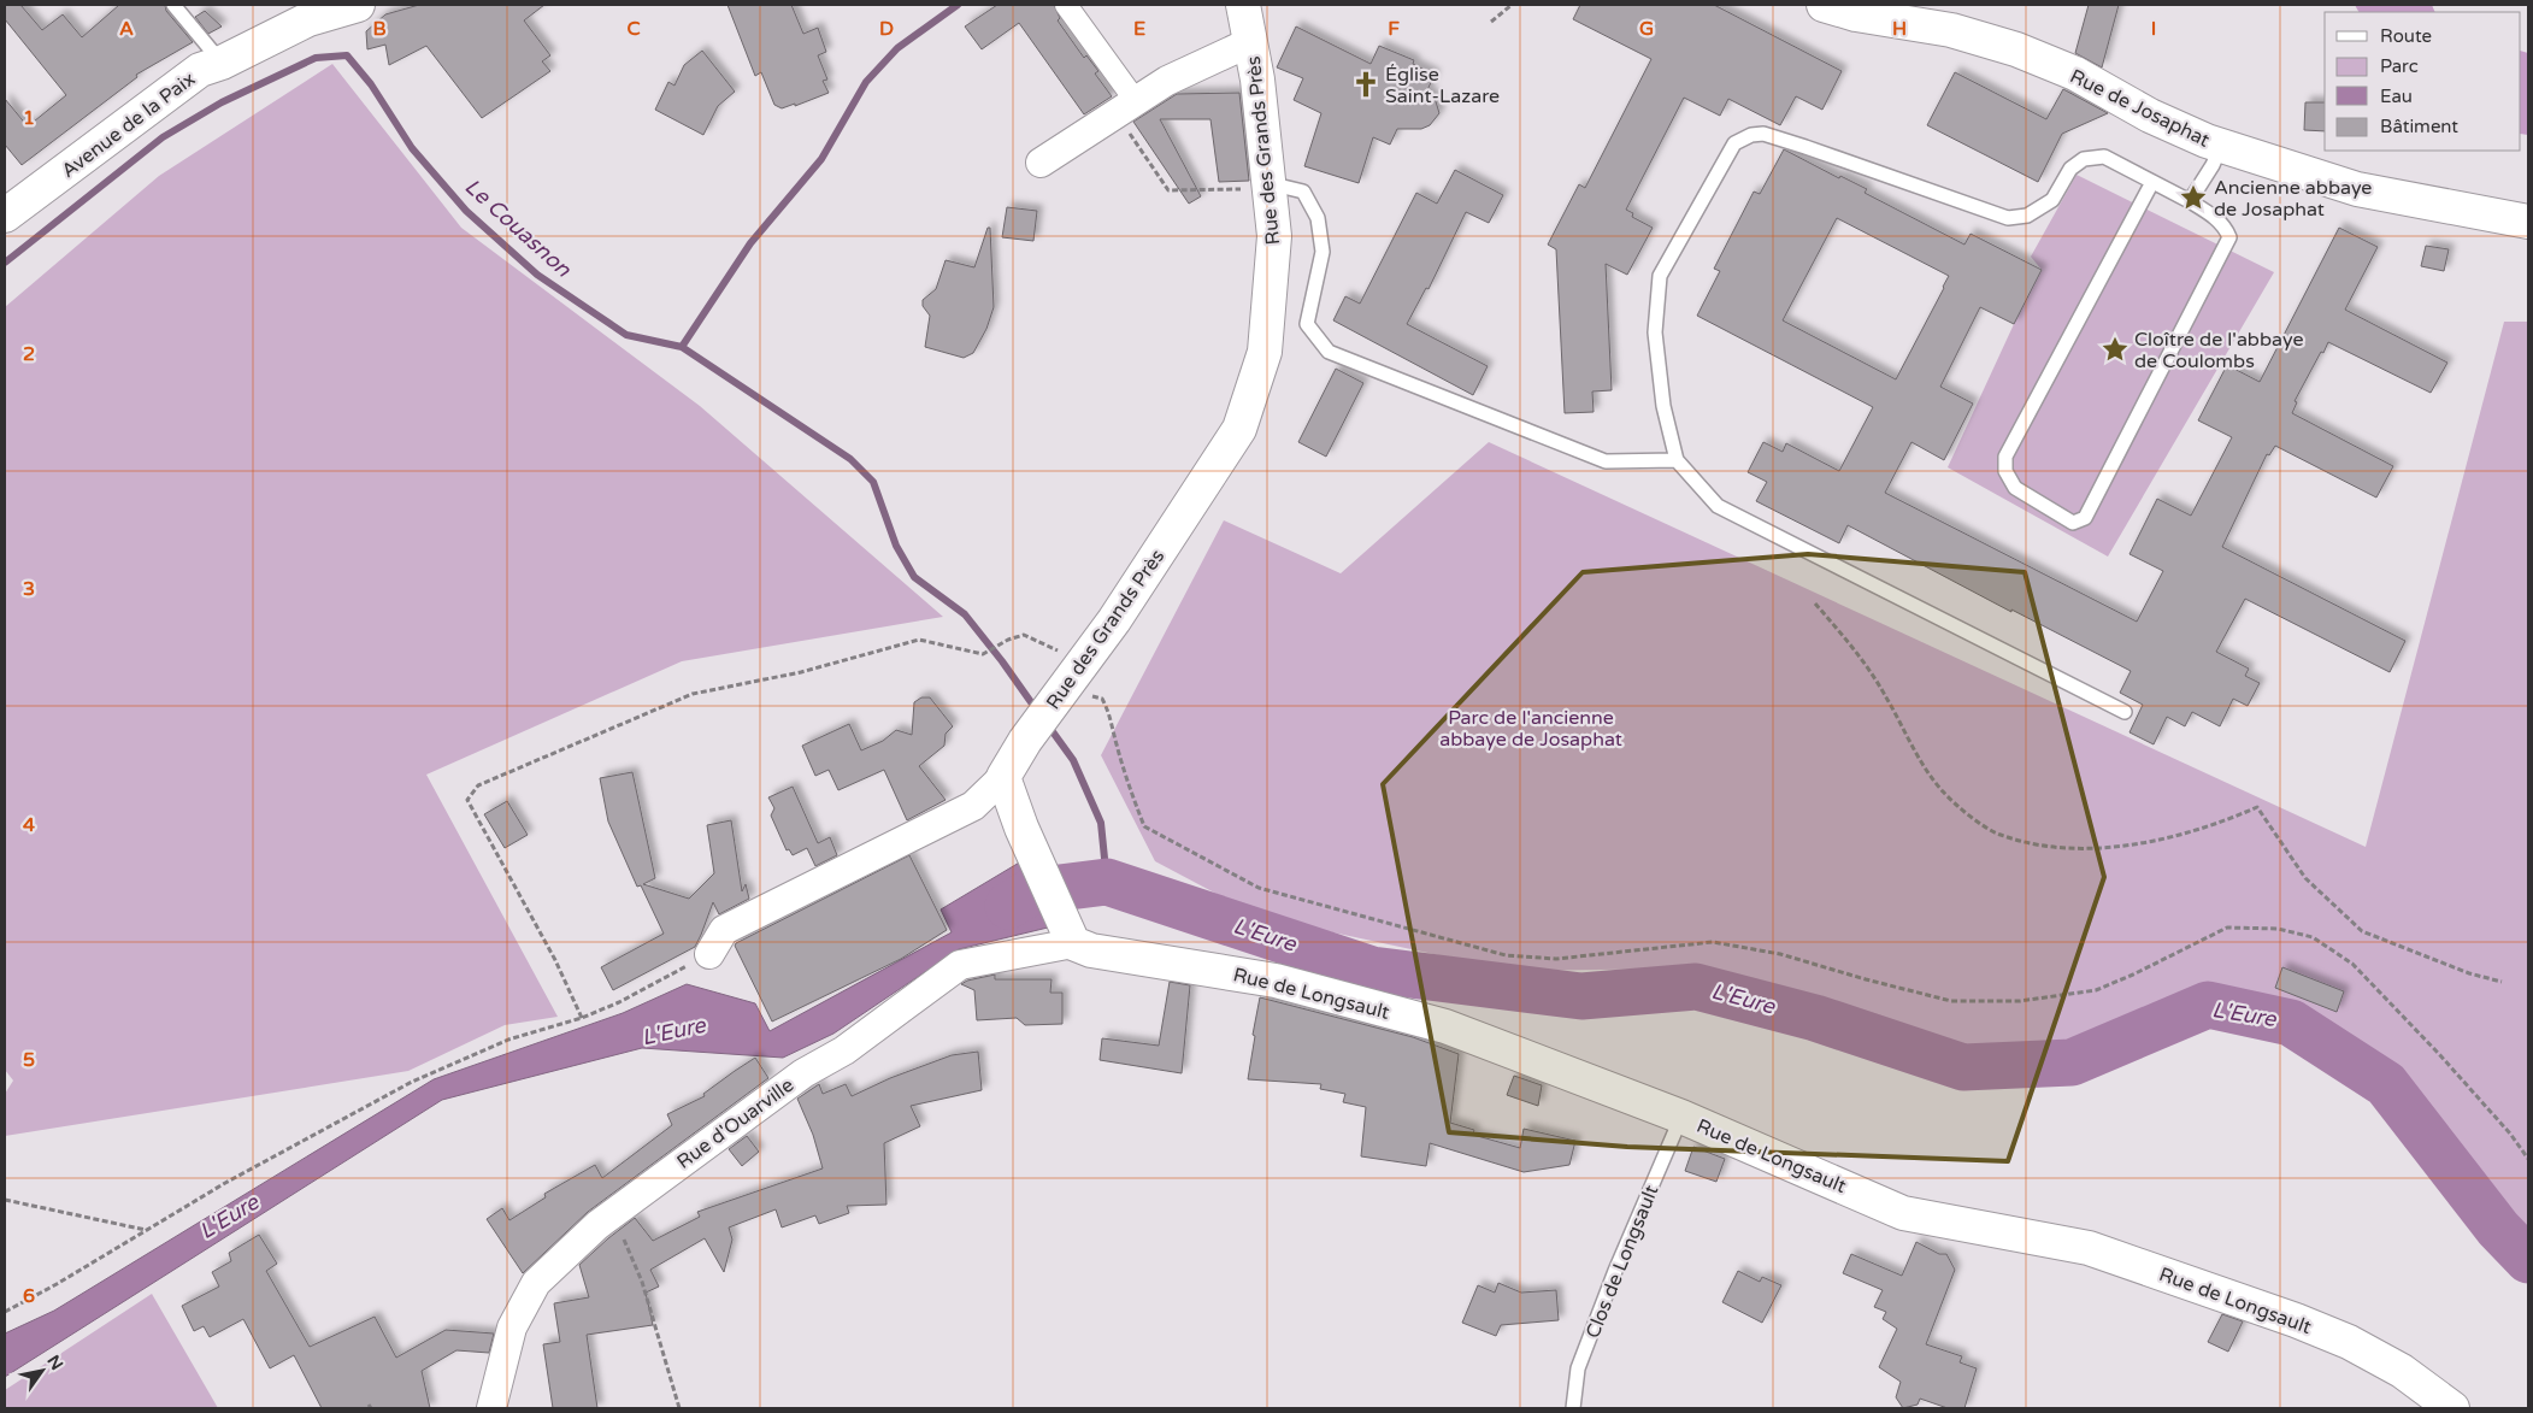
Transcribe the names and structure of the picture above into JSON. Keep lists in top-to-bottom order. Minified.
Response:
{"streets":{"street":["Rue de Josaphat","Avenue de la Paix","Rue des Grands Près","Rue de Longsault","Rue d'Ouarville"],"lane":["Clos de Longsault"]},"crossings":[["Rue de Longsault","Rue d'Ouarville"],["Rue de Longsault","Clos de Longsault"]],"water":["Le Couasnon","L'Eure"],"parks":["Parc de l'ancienne abbaye de Josaphat"],"places":{"church":["Église Saint-Lazare"],"place":["Ancienne abbaye de Josaphat","Cloître de l'abbaye de Coulombs"]},"legend":["Route","Parc","Eau","Bâtiment"],"north":"top right","grid":{"columns":["A","B","C","D","E","F","G","H","I"],"rows":["1","2","3","4","5","6"]}}
